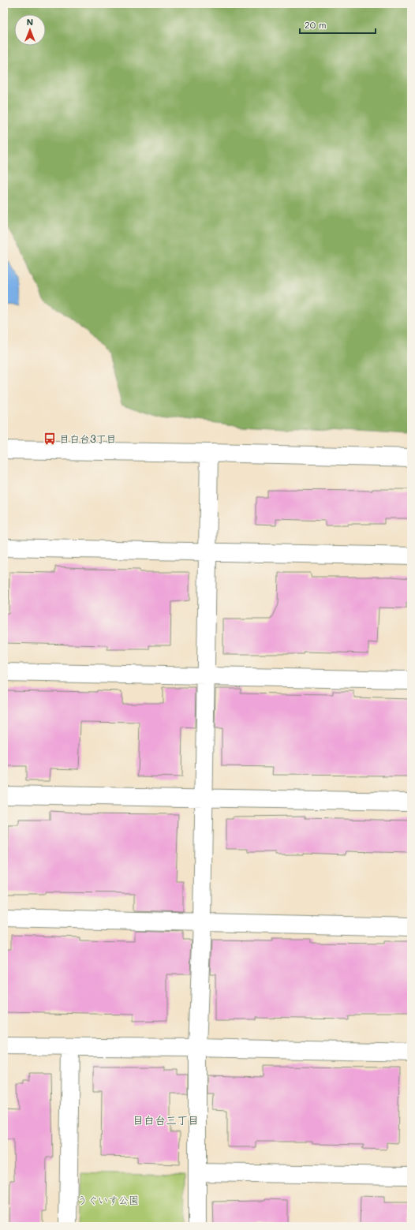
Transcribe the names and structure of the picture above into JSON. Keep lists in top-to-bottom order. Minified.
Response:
{"districts":["目白台三丁目"],"parks":["うぐいす公園"],"places":{"bus stop":["目白台3丁目"]},"scale_bar":"20 m","north":"top"}
